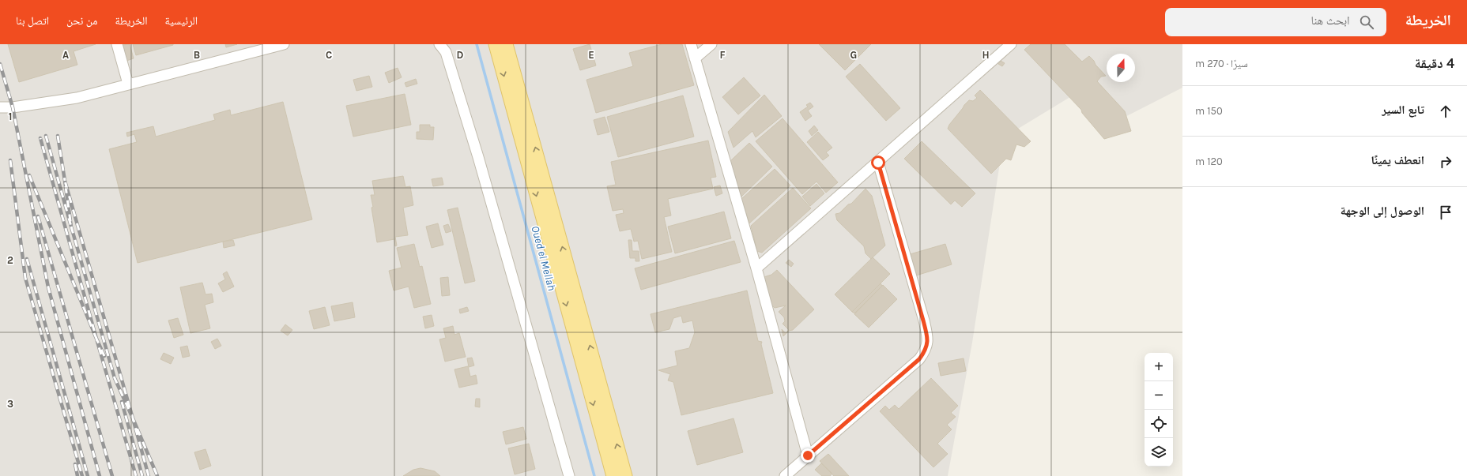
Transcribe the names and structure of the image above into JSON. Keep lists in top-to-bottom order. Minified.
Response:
{"water":["Oued el Mellah"],"north":"top","page":{"header":"الخريطة","search":"ابحث هنا","nav":["الرئيسية","الخريطة","من نحن","اتصل بنا"],"heading":["4 دقيقة","سيرًا · 270 m"],"list":[["تابع السير","150 m"],["انعطف يمينًا","120 m"],"الوصول إلى الوجهة"],"map_buttons":["+","−"]},"grid":{"columns":["A","B","C","D","E","F","G","H"],"rows":["1","2","3"]}}
